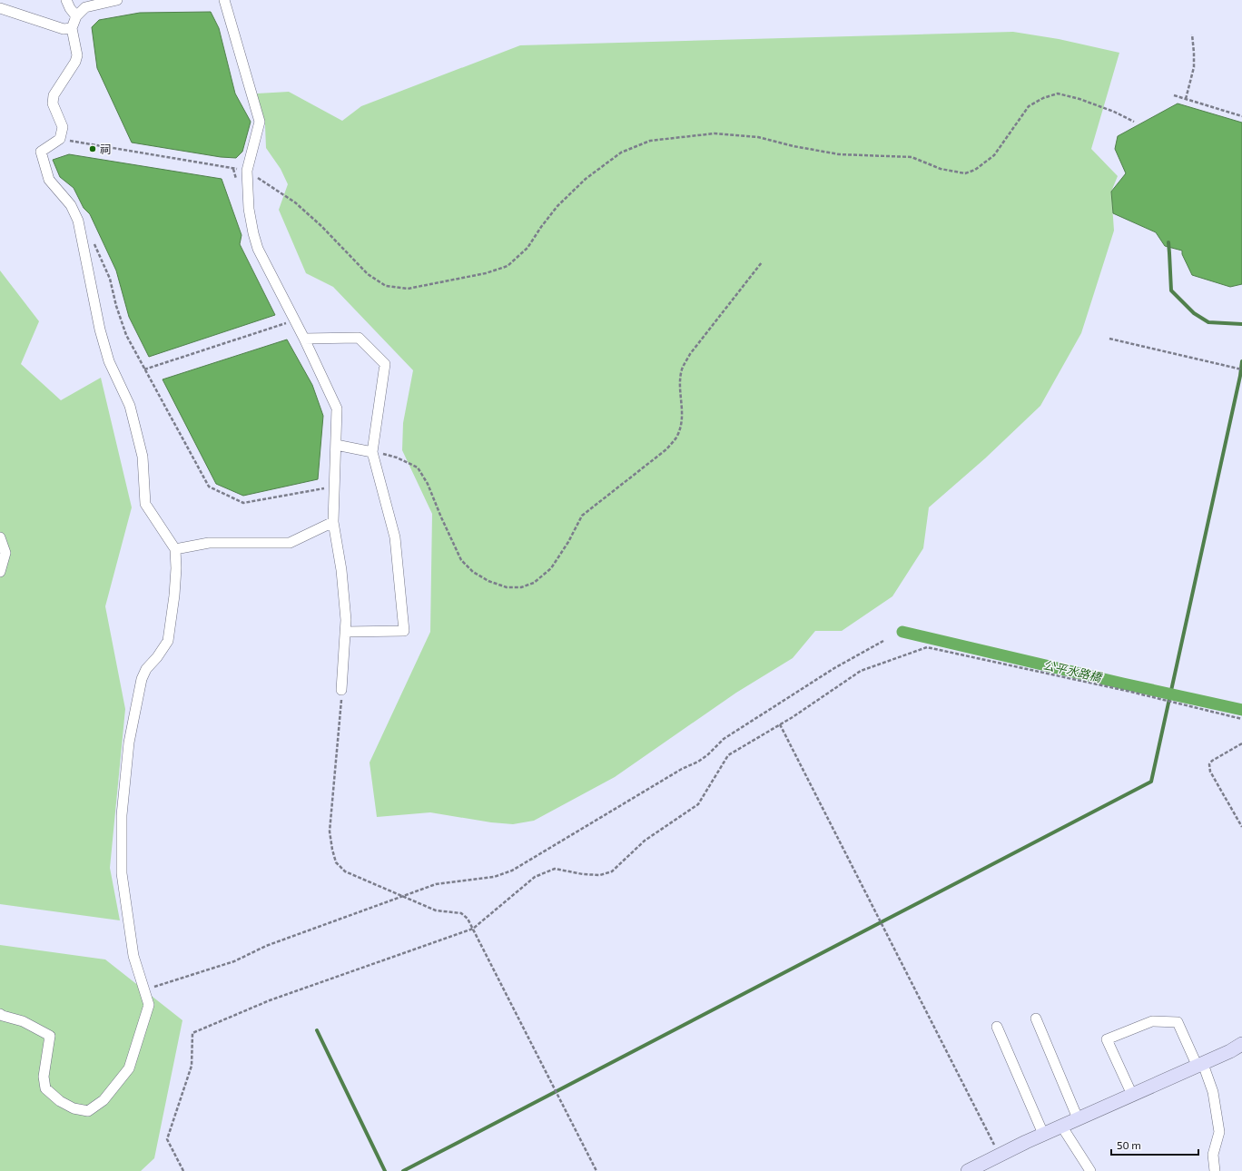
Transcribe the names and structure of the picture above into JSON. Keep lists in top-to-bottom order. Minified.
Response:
{"water":["公平水路橋"],"places":["祠"],"scale_bar":"50 m"}
